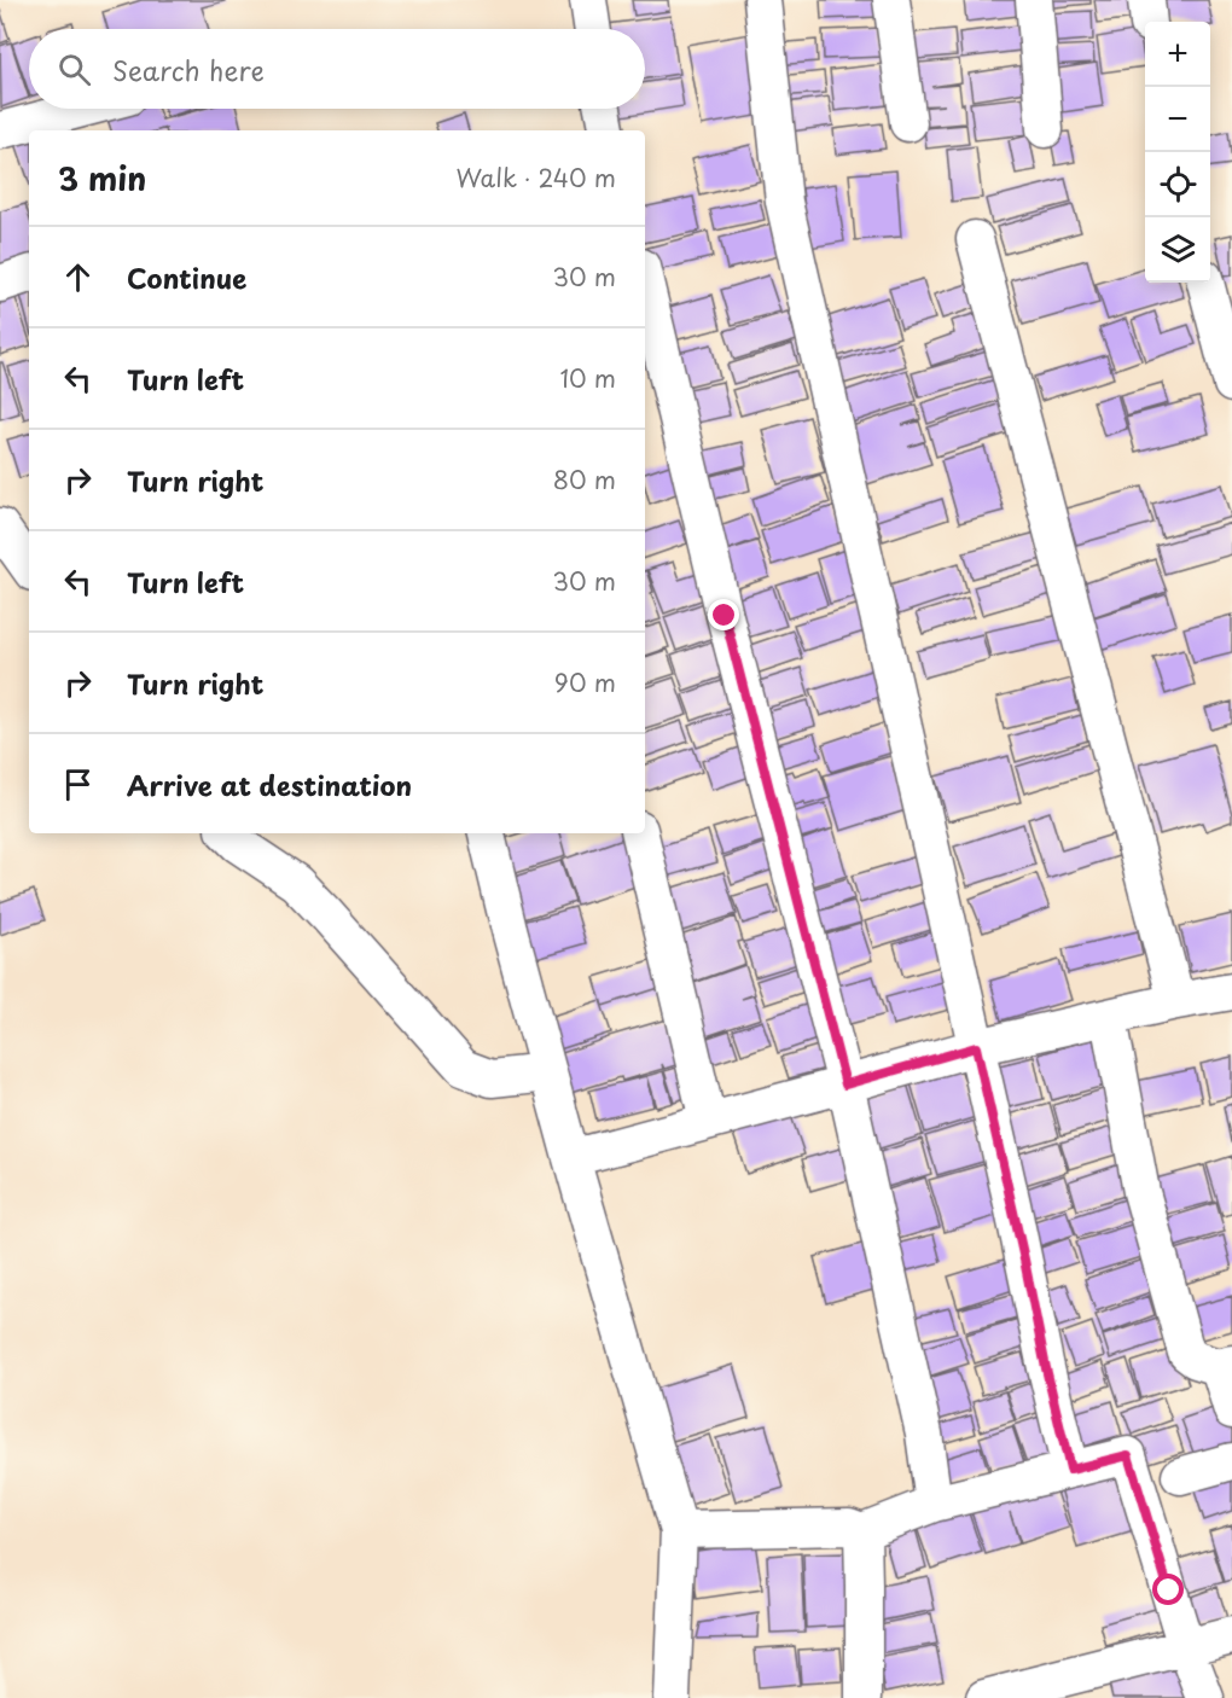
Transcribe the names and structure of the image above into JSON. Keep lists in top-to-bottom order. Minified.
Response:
{"page":{"map_buttons":["+","−"],"search":"Search here","heading":["3 min","Walk · 240 m"],"list":[["Continue","30 m"],["Turn left","10 m"],["Turn right","80 m"],["Turn left","30 m"],["Turn right","90 m"],"Arrive at destination"]}}
